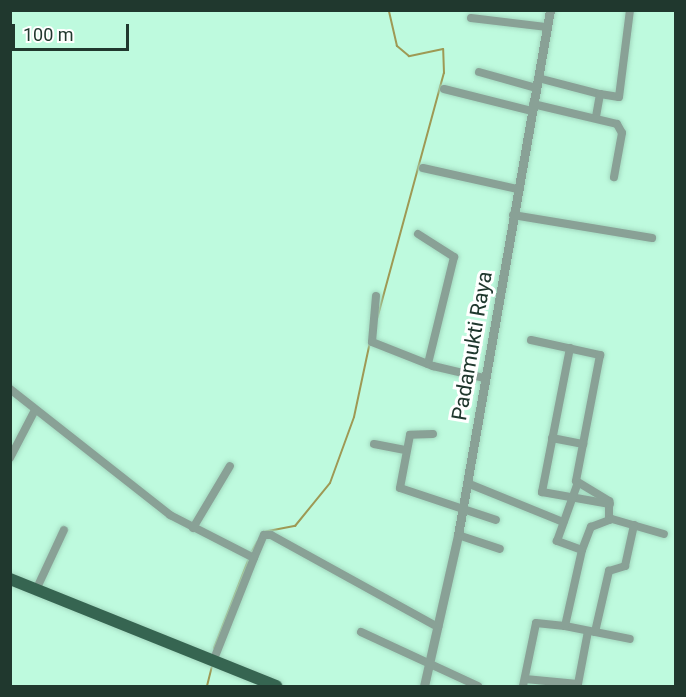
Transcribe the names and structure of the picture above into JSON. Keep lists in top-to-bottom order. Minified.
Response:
{"streets":{"street":["Padamukti Raya"]},"scale_bar":"100 m"}
